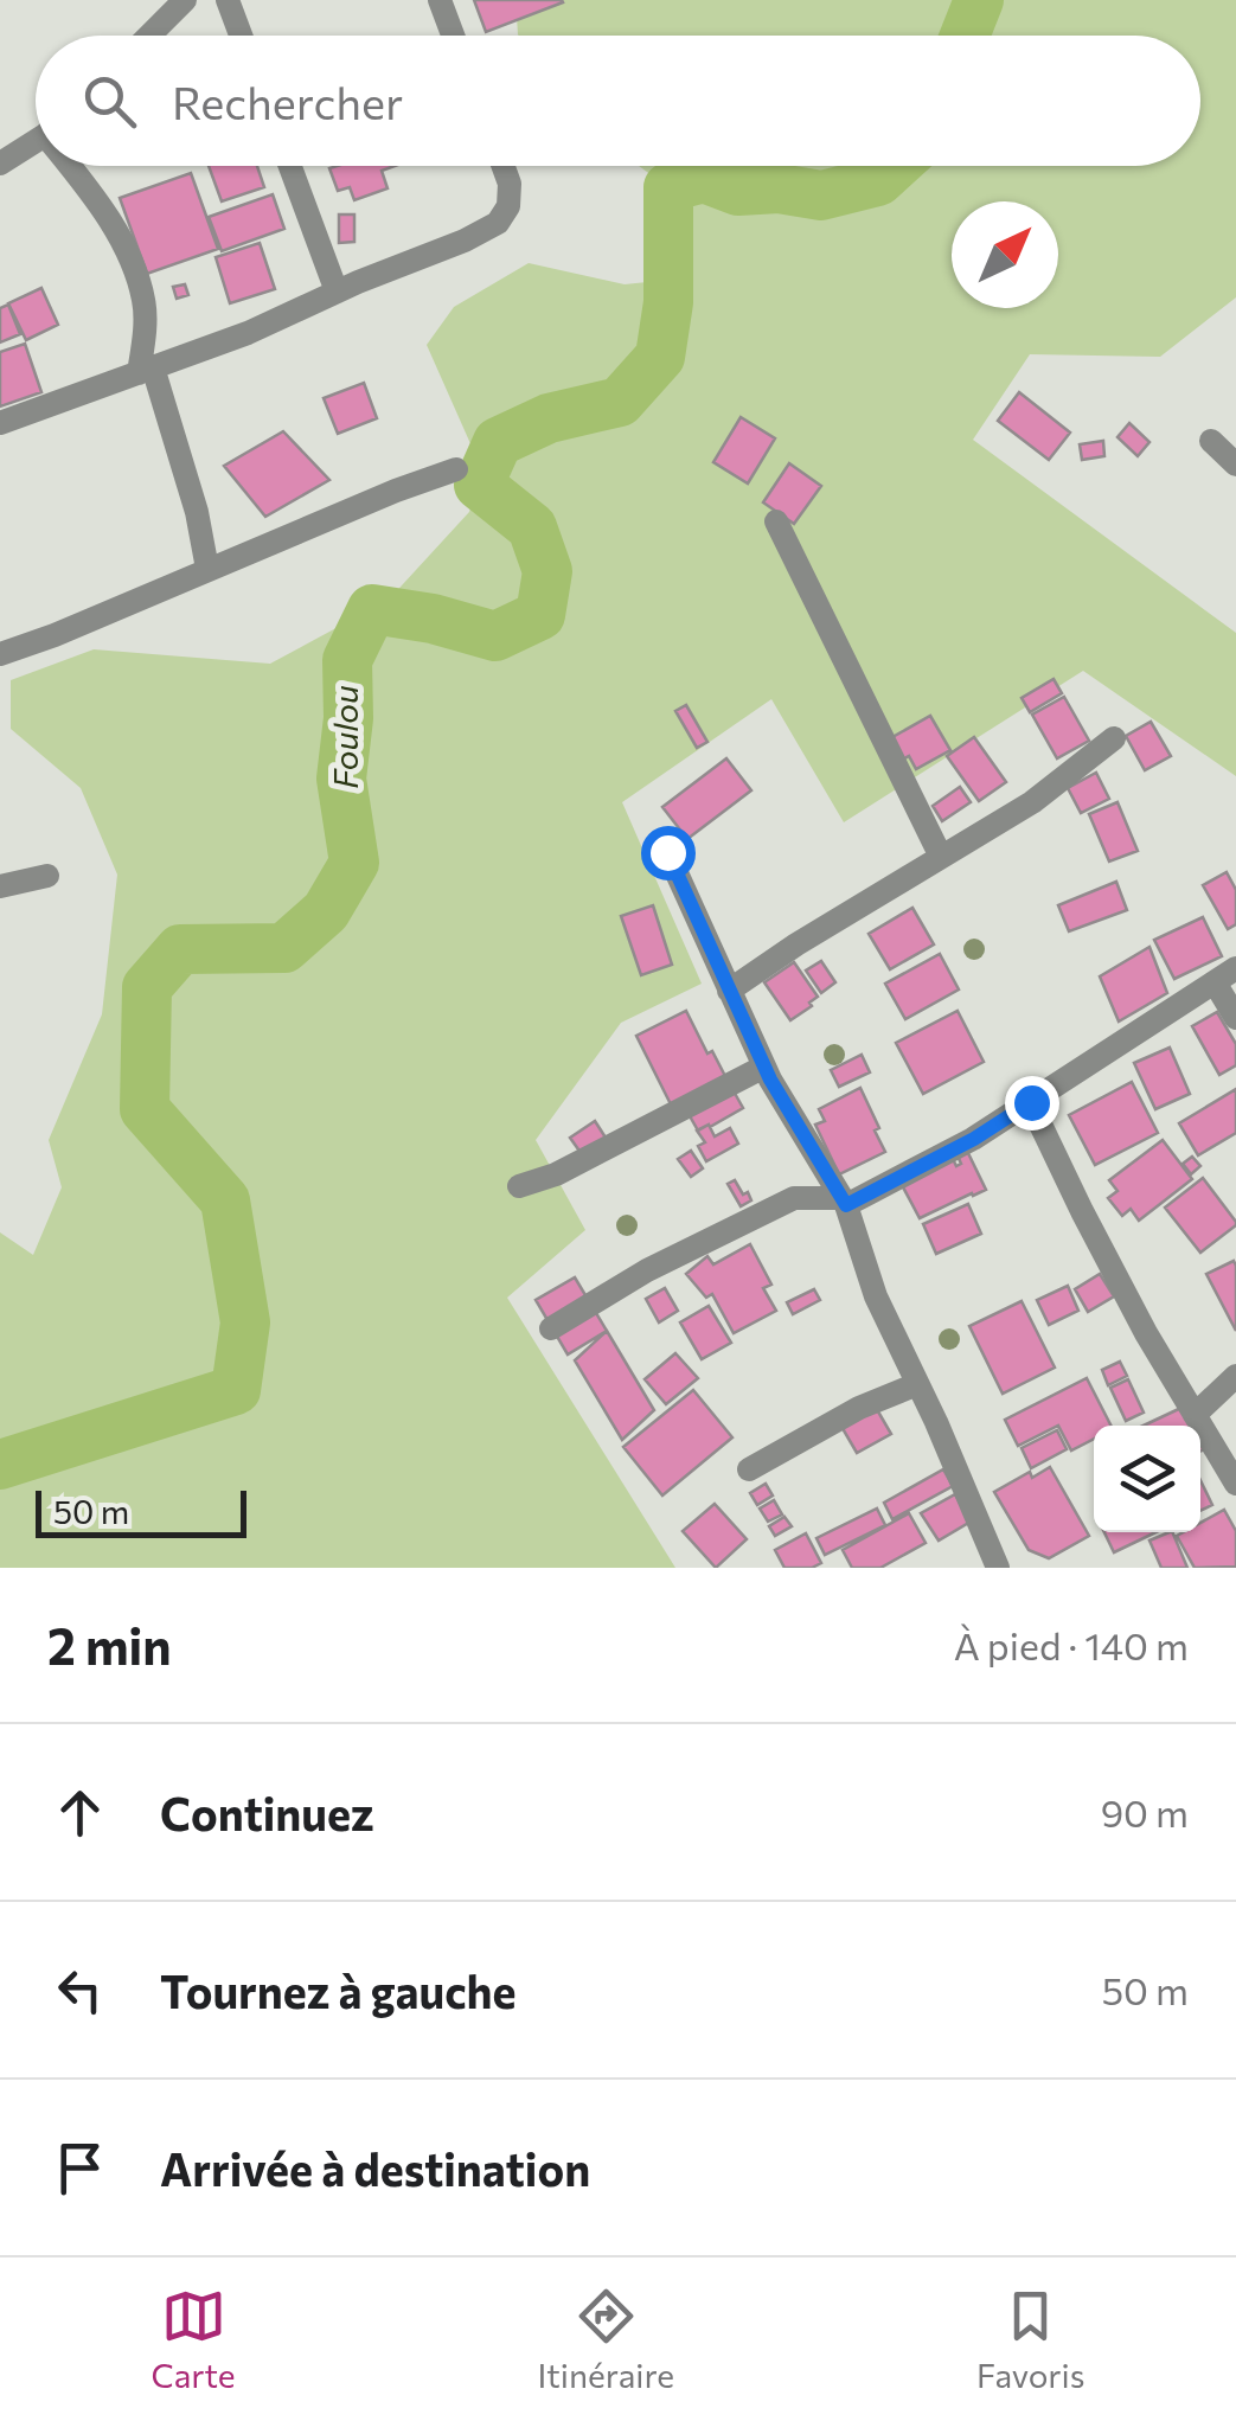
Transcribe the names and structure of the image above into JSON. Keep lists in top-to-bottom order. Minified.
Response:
{"water":["Foulou"],"scale_bar":"50 m","north":"top right","page":{"search":"Rechercher","scale":"50 m","heading":["2 min","À pied · 140 m"],"list":[["Continuez","90 m"],["Tournez à gauche","50 m"],"Arrivée à destination"],"nav":["Carte","Itinéraire","Favoris"]}}
